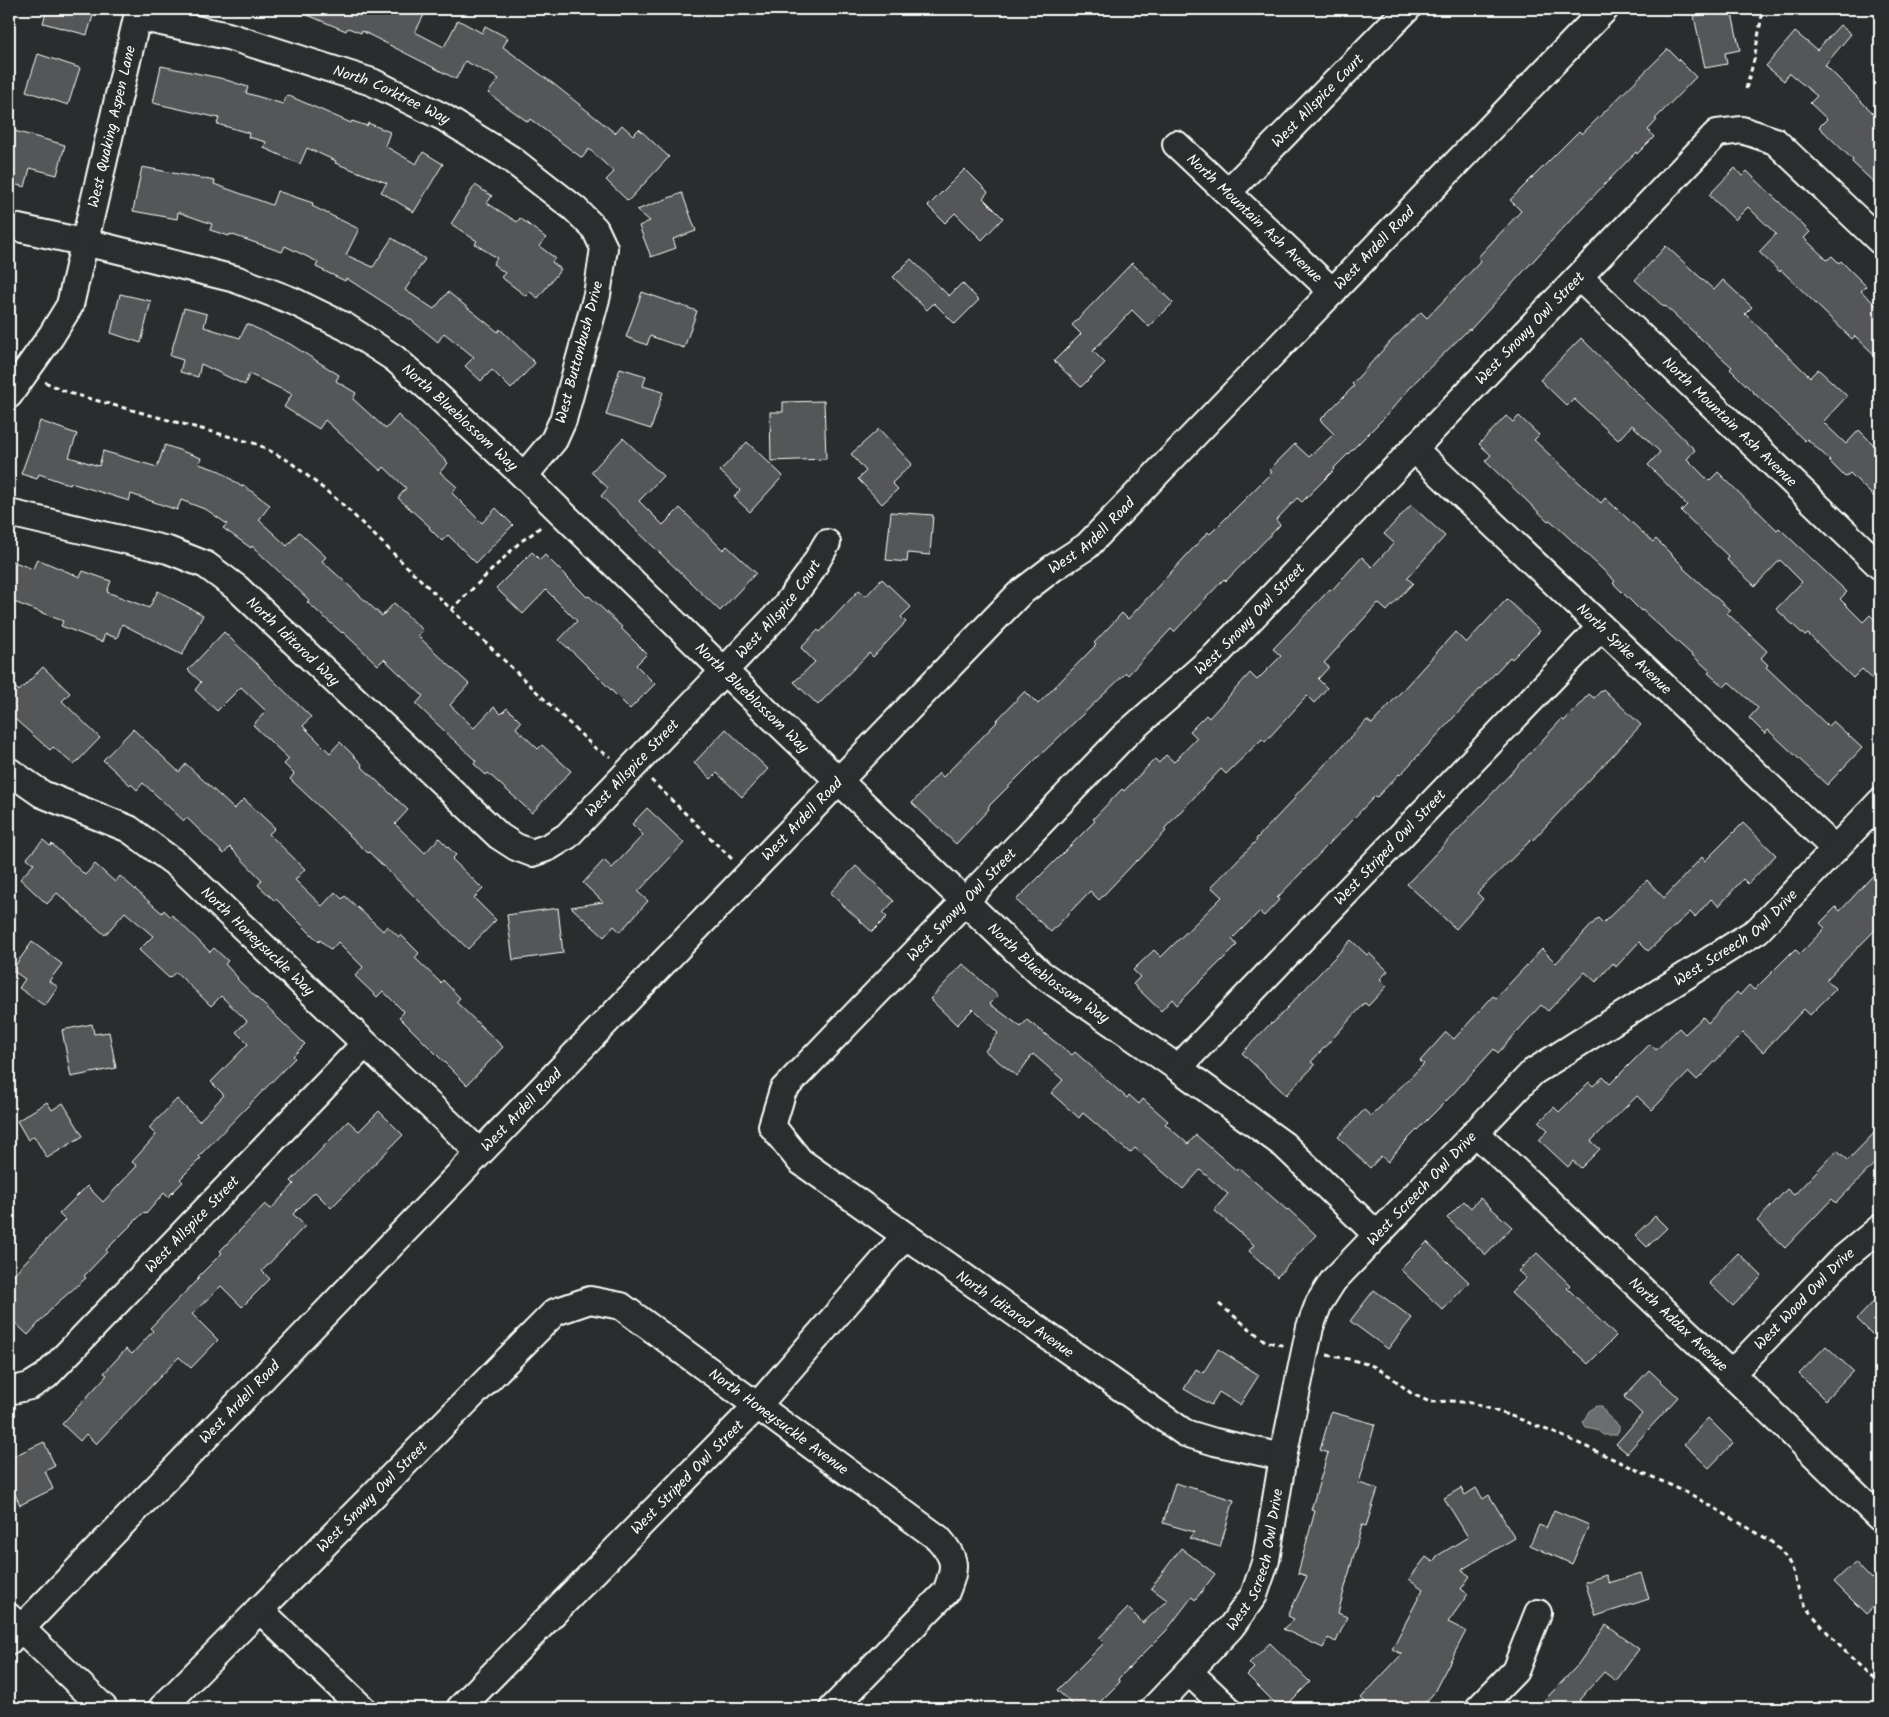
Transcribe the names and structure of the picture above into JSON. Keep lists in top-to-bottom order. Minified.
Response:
{"streets":{"street":["North Corktree Way","West Allspice Court","West Quaking Aspen Lane","North Mountain Ash Avenue","West Ardell Road","West Snowy Owl Street","West Buttonbush Drive","North Blueblossom Way","North Iditarod Way","North Spike Avenue","West Allspice Street","West Striped Owl Street","West Screech Owl Drive","North Honeysuckle Way","West Wood Owl Drive","North Iditarod Avenue","North Addax Avenue","North Honeysuckle Avenue"]},"crossings":[["North Corktree Way","West Quaking Aspen Lane"],["North Corktree Way","West Buttonbush Drive"],["West Allspice Court","North Mountain Ash Avenue"],["West Allspice Court","North Blueblossom Way"],["West Allspice Court","West Allspice Street"],["West Quaking Aspen Lane","North Blueblossom Way"],["North Mountain Ash Avenue","West Ardell Road"],["North Mountain Ash Avenue","West Snowy Owl Street"],["West Ardell Road","North Blueblossom Way"],["West Ardell Road","North Honeysuckle Way"],["West Snowy Owl Street","North Blueblossom Way"],["West Snowy Owl Street","North Spike Avenue"],["West Snowy Owl Street","North Iditarod Avenue"],["West Snowy Owl Street","North Honeysuckle Avenue"],["West Buttonbush Drive","North Blueblossom Way"],["North Blueblossom Way","West Allspice Street"],["North Blueblossom Way","West Striped Owl Street"],["North Blueblossom Way","West Screech Owl Drive"],["North Iditarod Way","West Allspice Street"],["North Spike Avenue","West Striped Owl Street"],["North Spike Avenue","West Screech Owl Drive"],["West Allspice Street","North Honeysuckle Way"],["West Striped Owl Street","North Iditarod Avenue"],["West Striped Owl Street","North Honeysuckle Avenue"],["West Screech Owl Drive","North Iditarod Avenue"],["West Screech Owl Drive","North Addax Avenue"],["West Wood Owl Drive","North Addax Avenue"]]}
